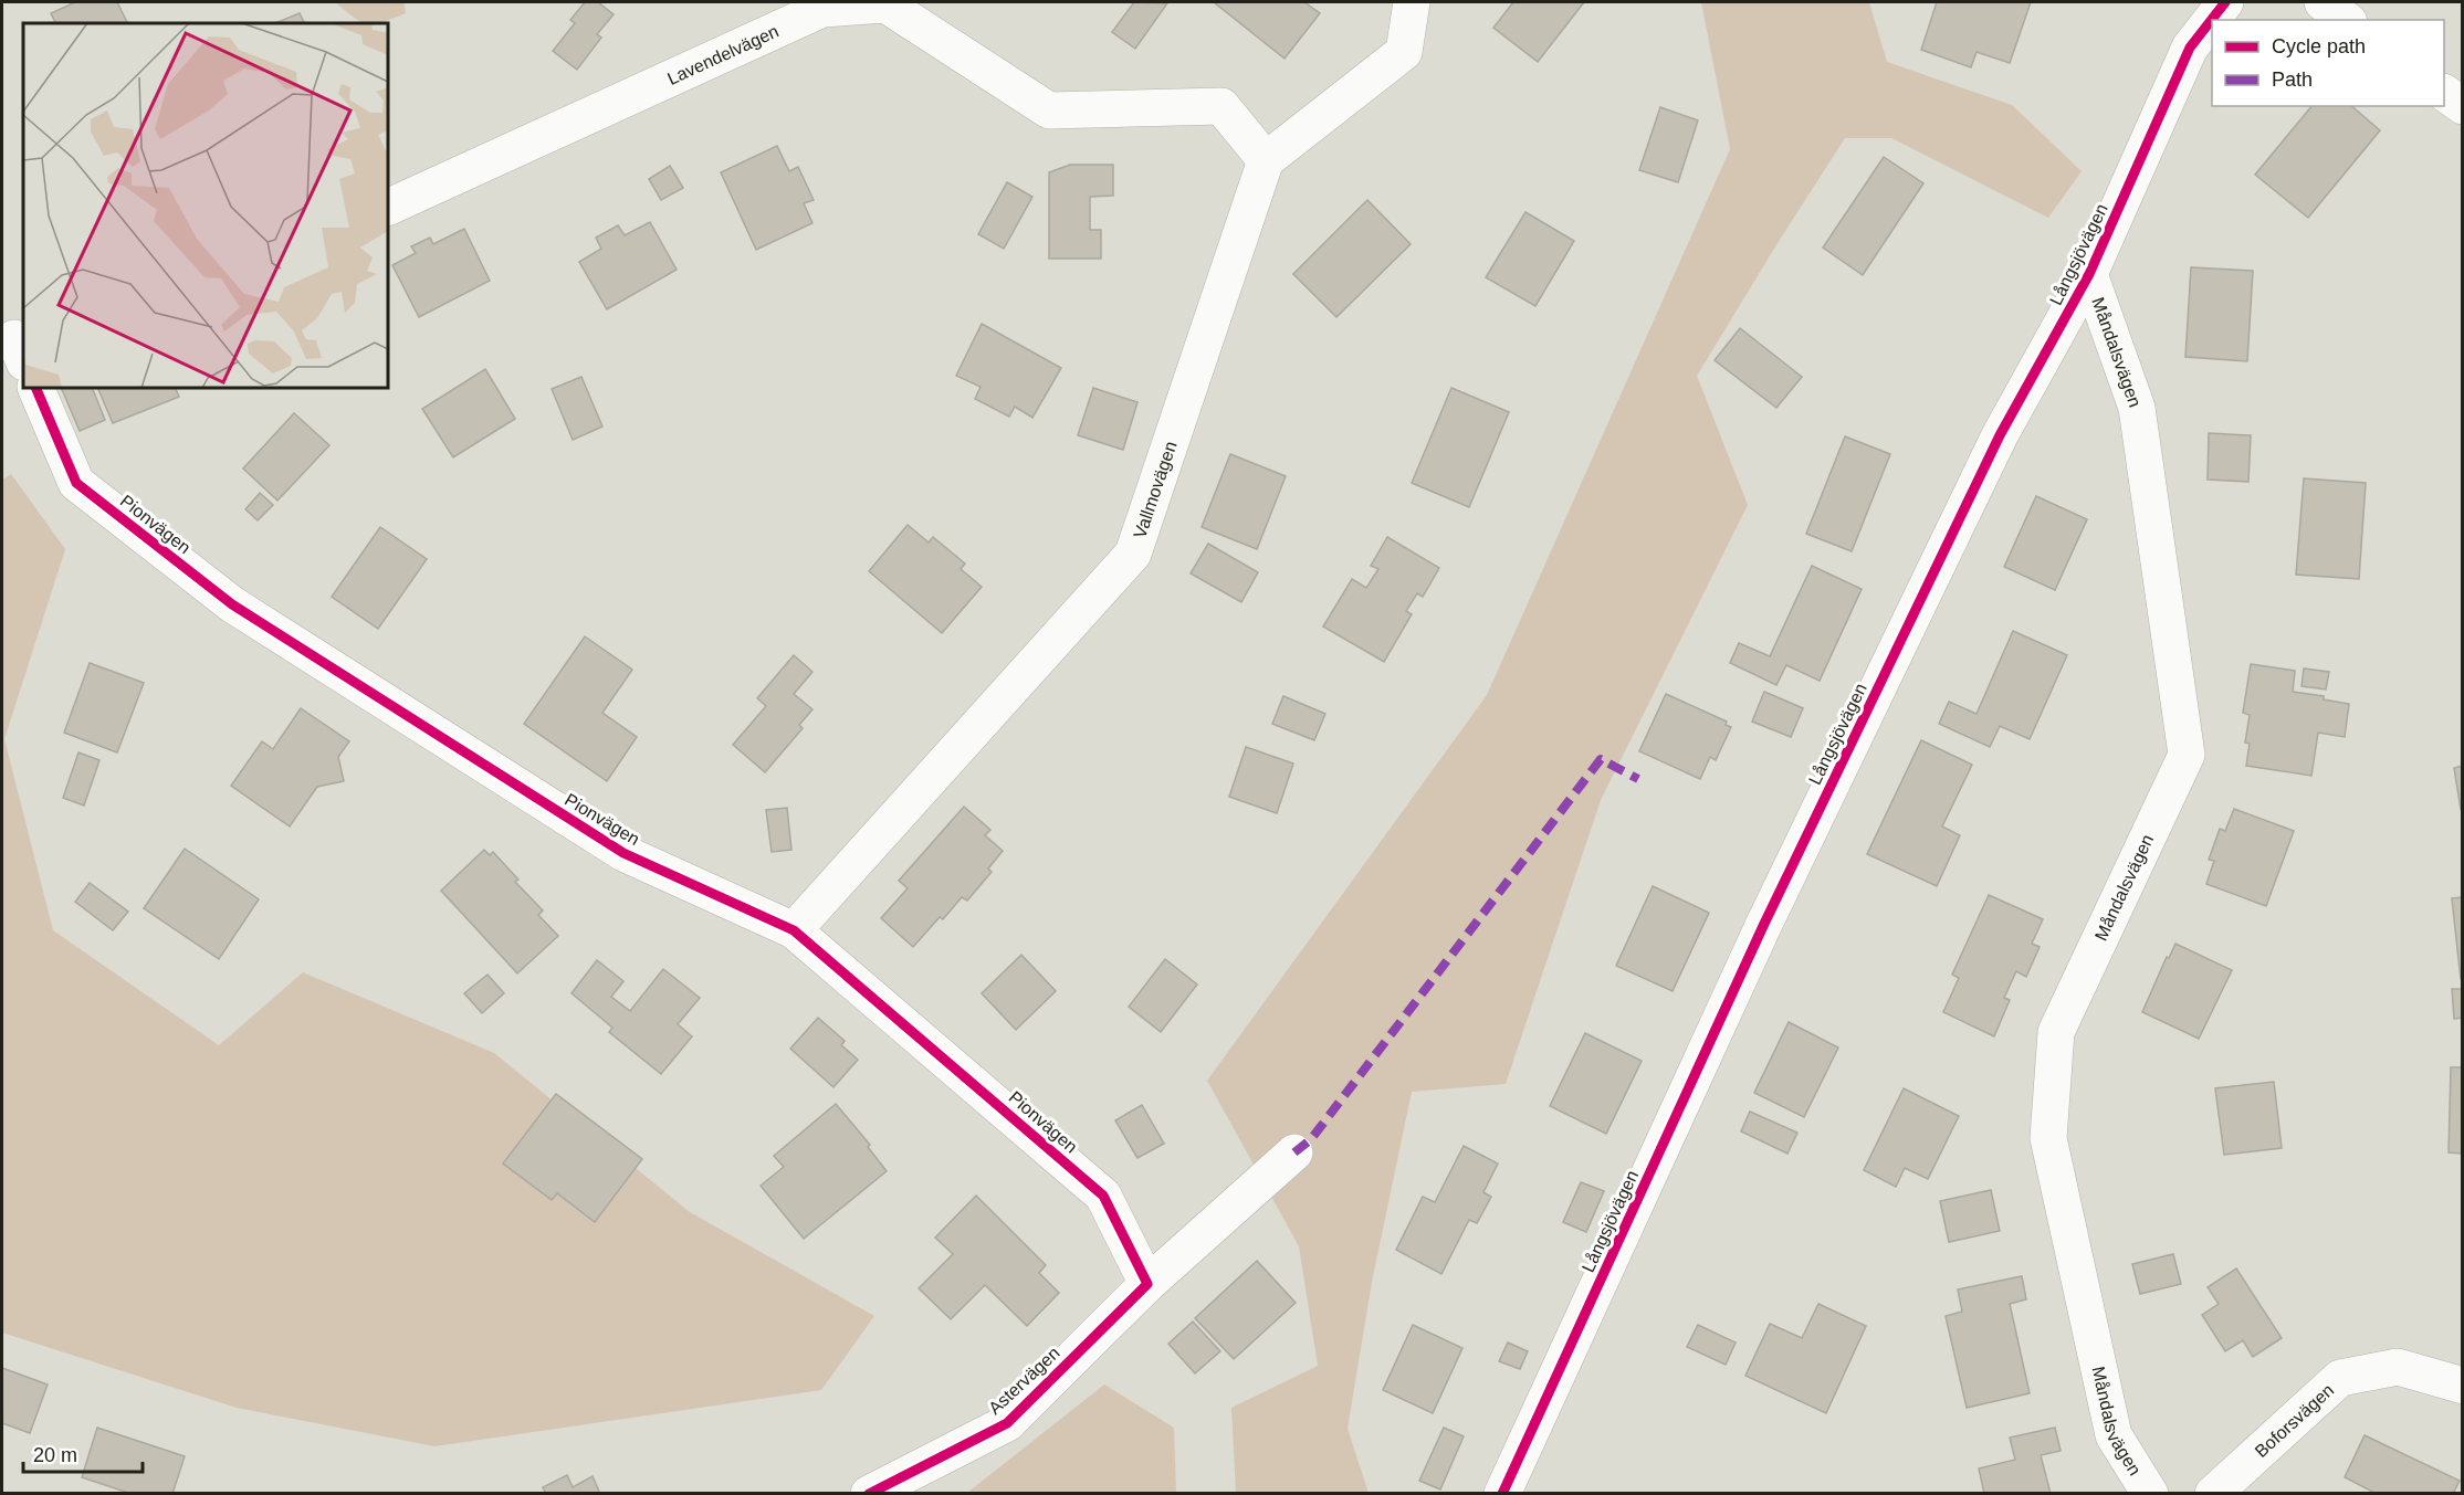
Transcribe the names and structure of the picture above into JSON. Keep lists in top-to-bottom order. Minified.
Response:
{"streets":{"street":["Lavendelvägen","Långsjövägen","Måndalsvägen","Vallmovägen","Pionvägen","Astervägen","Boforsvägen"]},"crossings":[["Lavendelvägen","Vallmovägen"],["Långsjövägen","Måndalsvägen"],["Vallmovägen","Pionvägen"],["Pionvägen","Astervägen"]],"legend":["Cycle path","Path"],"scale_bar":"20 m"}
